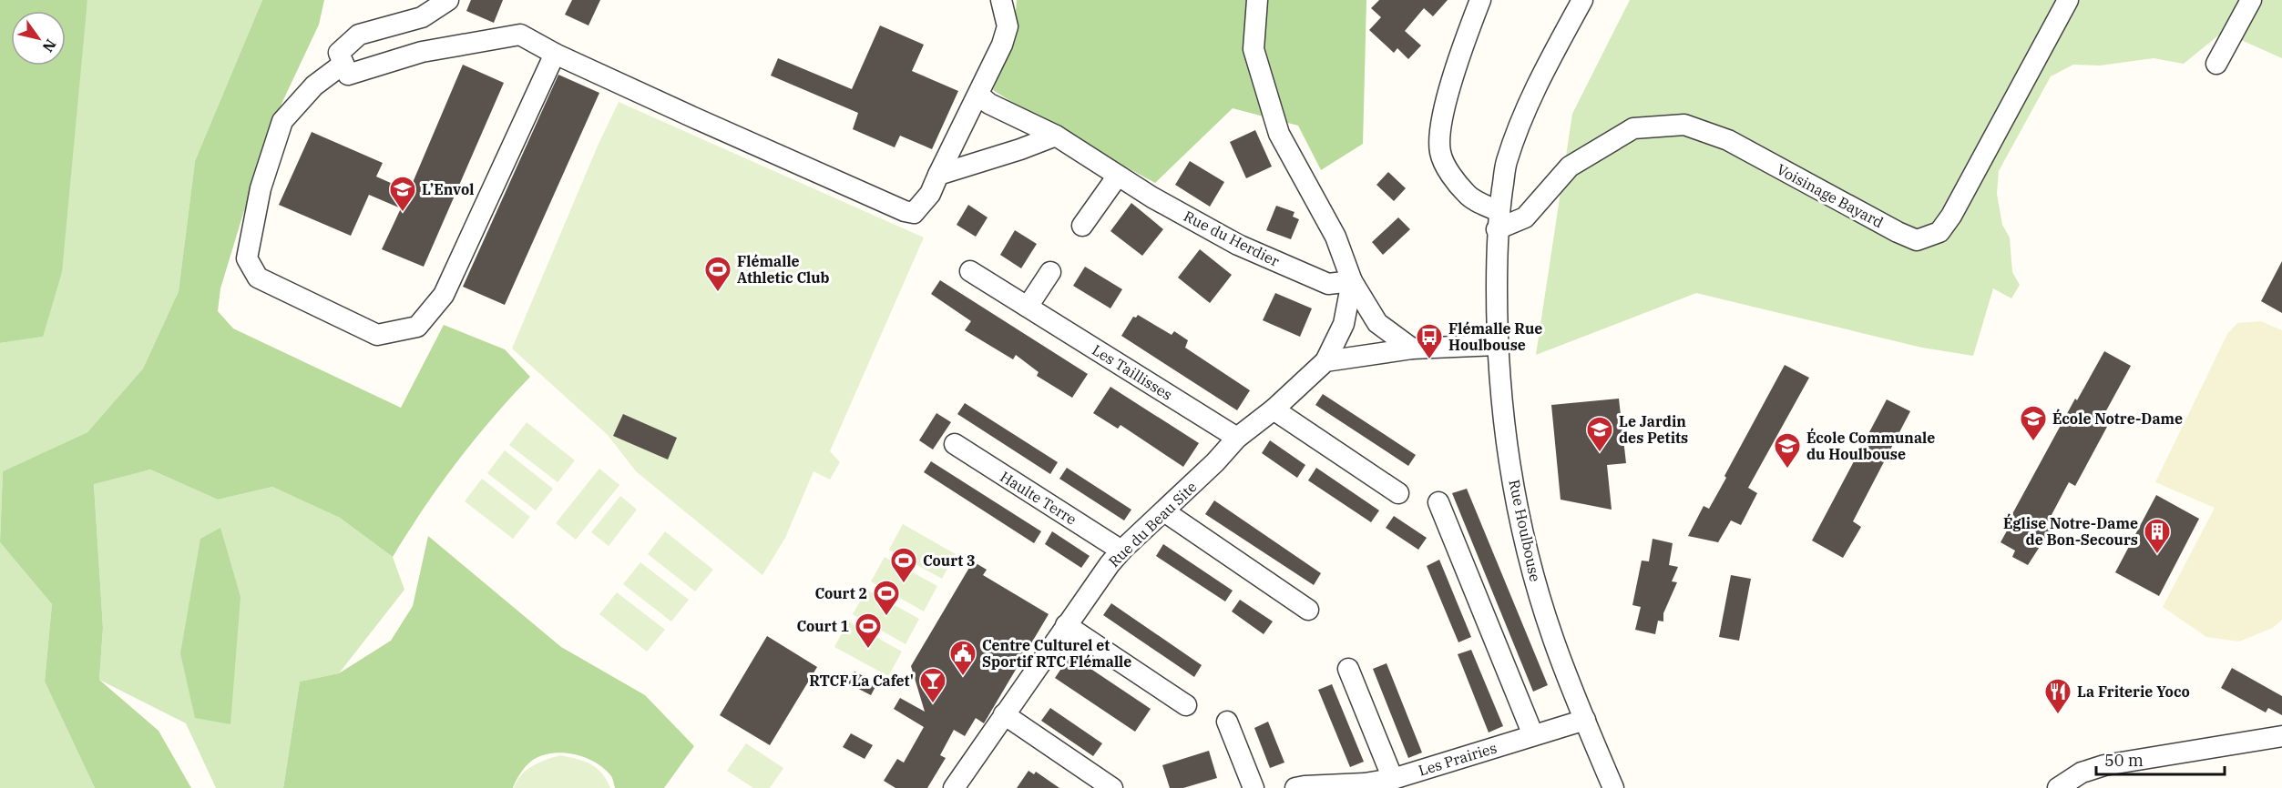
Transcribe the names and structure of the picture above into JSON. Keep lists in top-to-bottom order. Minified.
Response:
{"streets":{"street":["Voisinage Bayard","Rue du Herdier","Les Taillisses","Haulte Terre","Rue du Beau Site","Rue Houlbouse","Les Prairies"]},"crossings":[["Voisinage Bayard","Rue Houlbouse"],["Les Taillisses","Rue du Beau Site"],["Haulte Terre","Rue du Beau Site"],["Rue Houlbouse","Les Prairies"]],"places":{"school or university":["L’Envol","École Notre-Dame","Le Jardin des Petits","École Communale du Houlbouse"],"sports":["Flémalle Athletic Club","Court 3","Court 2","Court 1"],"bus stop":["Flémalle Rue Houlbouse"],"building":["Église Notre-Dame de Bon-Secours"],"public building":["Centre Culturel et Sportif RTC Flémalle"],"bar":["RTCF La Cafet'"],"restaurant":["La Friterie Yoco"]},"scale_bar":"50 m","north":"bottom right"}
